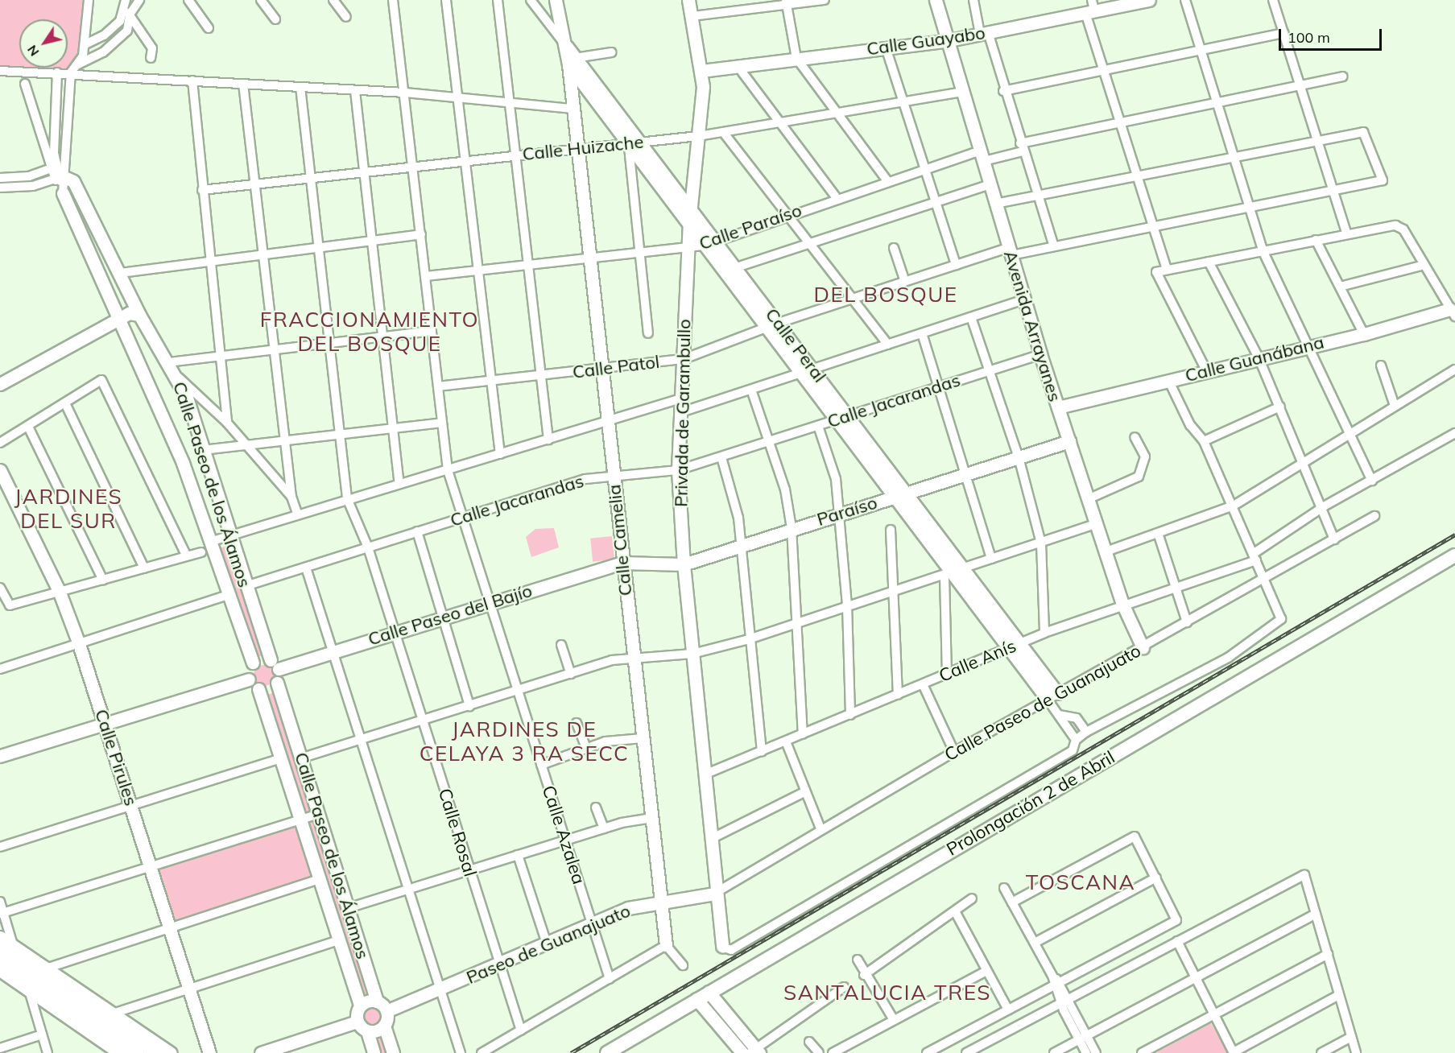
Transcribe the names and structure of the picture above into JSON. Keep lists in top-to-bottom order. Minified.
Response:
{"streets":{"main road":["Calle Guayabo","Avenida Arrayanes","Calle Peral","Calle Guanábana","Privada de Garambullo","Calle Paseo de los Álamos","Paraíso","Calle Camelia","Calle Paseo del Bajío","Calle Pirules","Prolongación 2 de Abril","Paseo de Guanajuato"],"street":["Calle Huizache","Calle Paraíso","Calle Patol","Calle Jacarandas","Calle Anís","Calle Paseo de Guanajuato","Calle Rosal","Calle Azalea"]},"crossings":[["Calle Guayabo","Avenida Arrayanes"],["Calle Guayabo","Privada de Garambullo"],["Calle Huizache","Avenida Arrayanes"],["Calle Huizache","Calle Peral"],["Calle Huizache","Privada de Garambullo"],["Calle Huizache","Calle Camelia"],["Calle Huizache","Calle Rosal"],["Calle Huizache","Calle Azalea"],["Calle Paraíso","Avenida Arrayanes"],["Calle Paraíso","Calle Peral"],["Calle Paraíso","Privada de Garambullo"],["Calle Paraíso","Calle Camelia"],["Calle Paraíso","Calle Azalea"],["Avenida Arrayanes","Calle Guanábana"],["Avenida Arrayanes","Calle Patol"],["Avenida Arrayanes","Calle Jacarandas"],["Avenida Arrayanes","Paraíso"],["Avenida Arrayanes","Calle Anís"],["Avenida Arrayanes","Calle Paseo de Guanajuato"],["Calle Peral","Calle Patol"],["Calle Peral","Calle Jacarandas"],["Calle Peral","Privada de Garambullo"],["Calle Peral","Paraíso"],["Calle Peral","Calle Camelia"],["Calle Peral","Calle Anís"],["Calle Peral","Calle Paseo de Guanajuato"],["Calle Patol","Privada de Garambullo"],["Calle Patol","Calle Camelia"],["Calle Patol","Calle Azalea"],["Calle Jacarandas","Privada de Garambullo"],["Calle Jacarandas","Calle Paseo de los Álamos"],["Calle Jacarandas","Calle Camelia"],["Calle Jacarandas","Calle Rosal"],["Calle Jacarandas","Calle Azalea"],["Privada de Garambullo","Paraíso"],["Privada de Garambullo","Calle Anís"],["Privada de Garambullo","Calle Paseo de Guanajuato"],["Privada de Garambullo","Paseo de Guanajuato"],["Calle Paseo de los Álamos","Calle Paseo del Bajío"],["Calle Paseo de los Álamos","Paseo de Guanajuato"],["Paraíso","Calle Camelia"],["Paraíso","Calle Paseo del Bajío"],["Calle Camelia","Calle Paseo del Bajío"],["Calle Camelia","Paseo de Guanajuato"],["Calle Paseo del Bajío","Calle Rosal"],["Calle Paseo del Bajío","Calle Azalea"],["Calle Paseo de Guanajuato","Paseo de Guanajuato"],["Calle Rosal","Paseo de Guanajuato"],["Calle Azalea","Paseo de Guanajuato"]],"districts":["DEL BOSQUE","FRACCIONAMIENTO DEL BOSQUE","JARDINES DEL SUR","JARDINES DE CELAYA 3 RA SECC","TOSCANA","SANTALUCIA TRES"],"scale_bar":"100 m","north":"bottom left"}
